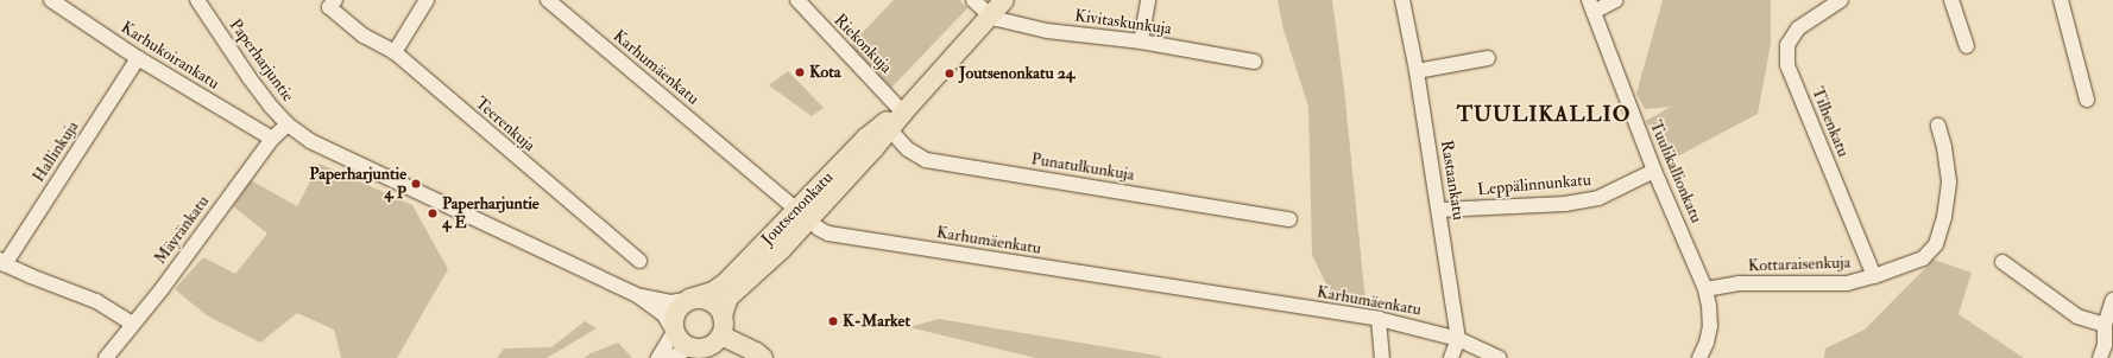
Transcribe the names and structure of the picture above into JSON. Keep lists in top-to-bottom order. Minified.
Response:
{"streets":{"main road":["Joutsenonkatu"],"street":["Kivitaskunkuja","Riekonkuja","Karhukoirankatu","Paperharjuntie","Karhumäenkatu","Tilhenkatu","Teerenkuja","Hallinkuja","Punatulkunkuja","Tuulikallionkatu","Rastaankatu","Leppälinnunkatu","Mäyränkatu","Kottaraisenkuja"]},"crossings":[["Kivitaskunkuja","Joutsenonkatu"],["Riekonkuja","Joutsenonkatu"],["Karhukoirankatu","Hallinkuja"],["Karhukoirankatu","Mäyränkatu"],["Paperharjuntie","Joutsenonkatu"],["Paperharjuntie","Mäyränkatu"],["Karhumäenkatu","Rastaankatu"],["Karhumäenkatu","Joutsenonkatu"],["Tilhenkatu","Kottaraisenkuja"],["Punatulkunkuja","Joutsenonkatu"],["Tuulikallionkatu","Leppälinnunkatu"],["Tuulikallionkatu","Kottaraisenkuja"],["Rastaankatu","Leppälinnunkatu"]],"districts":["TUULIKALLIO"],"places":["Kota","Joutsenonkatu 24","Paperharjuntie 4 P","Paperharjuntie 4 E","K-Market"]}
